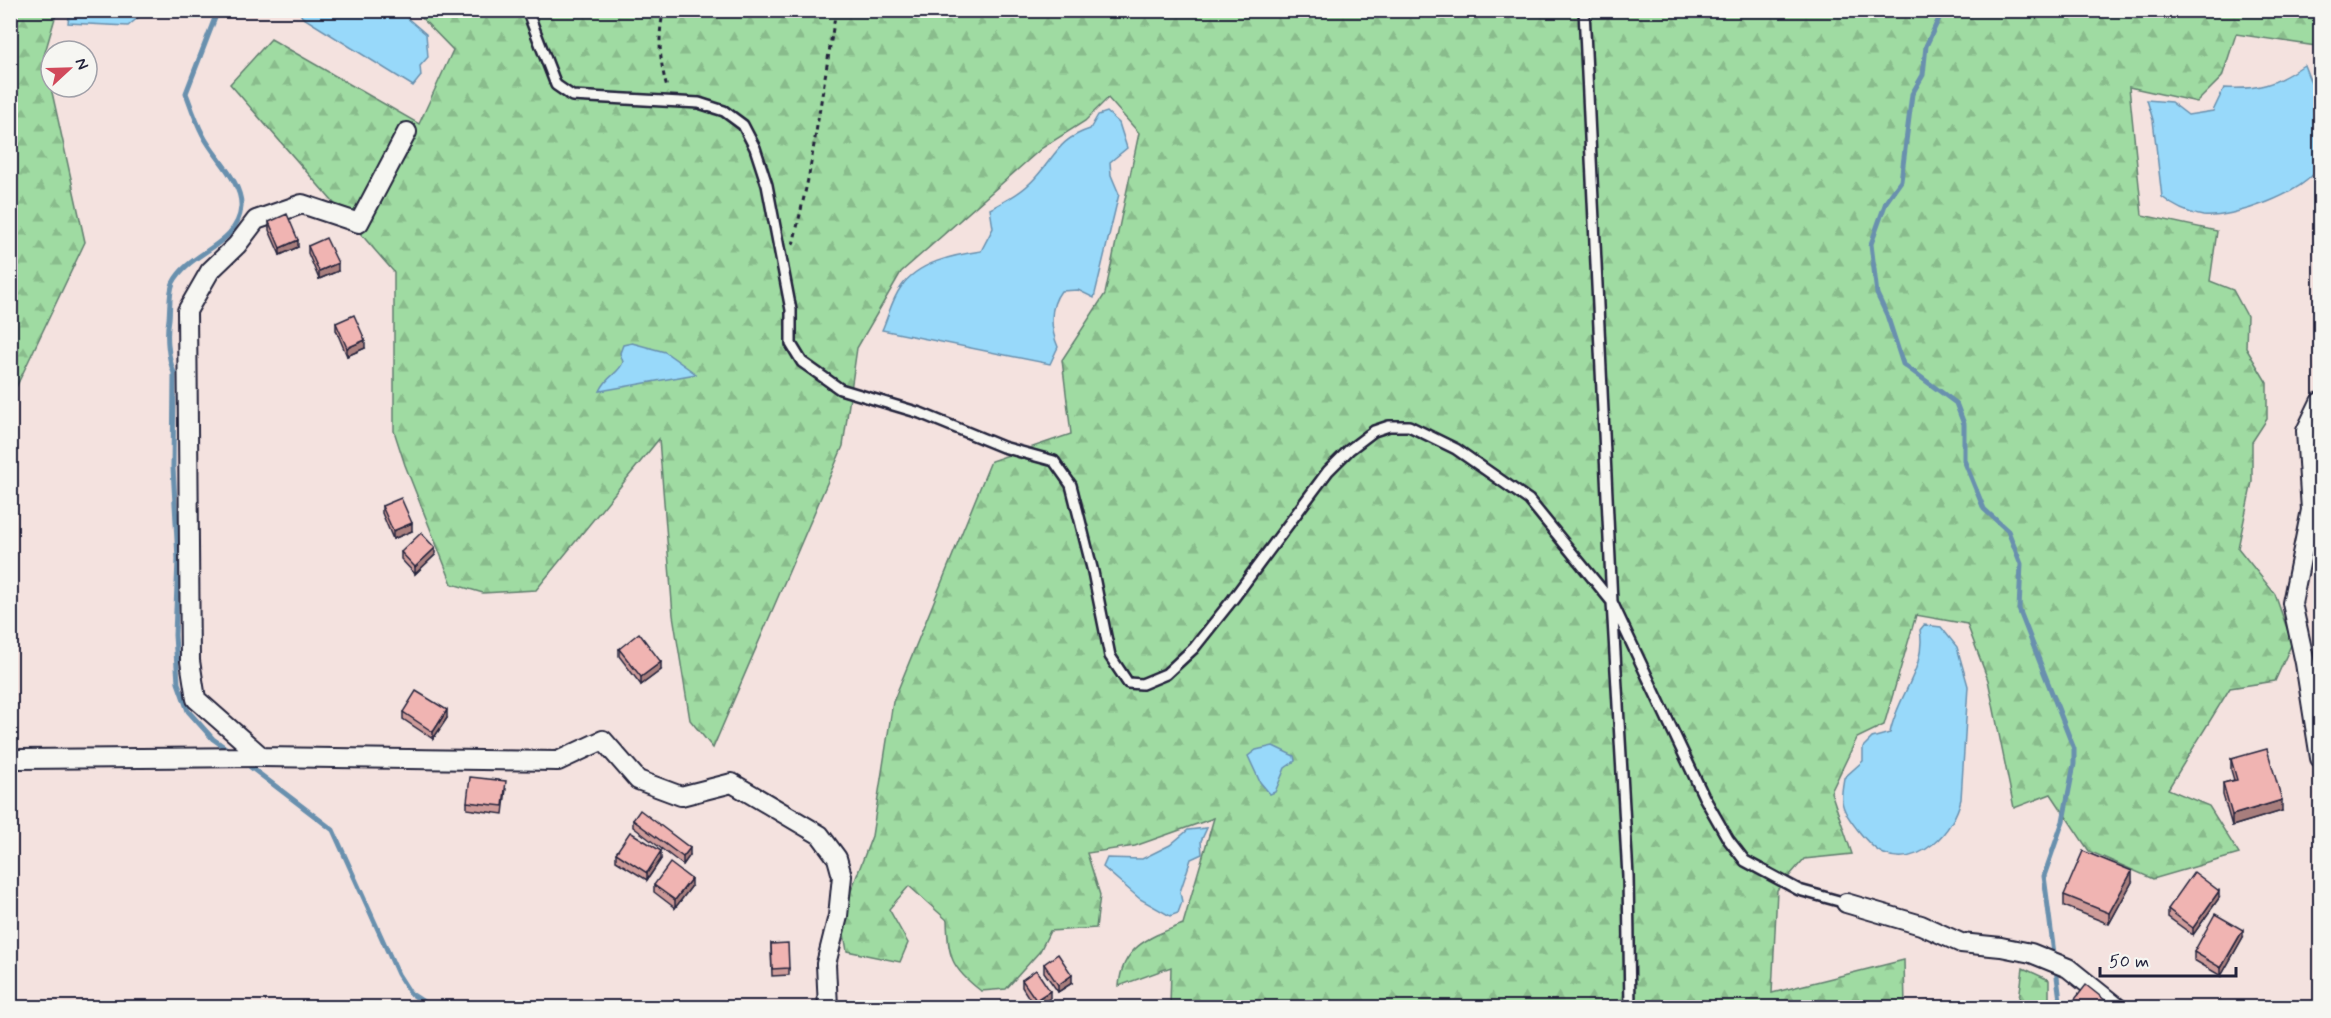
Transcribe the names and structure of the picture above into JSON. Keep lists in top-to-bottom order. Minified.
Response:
{"scale_bar":"50 m","north":"right"}
